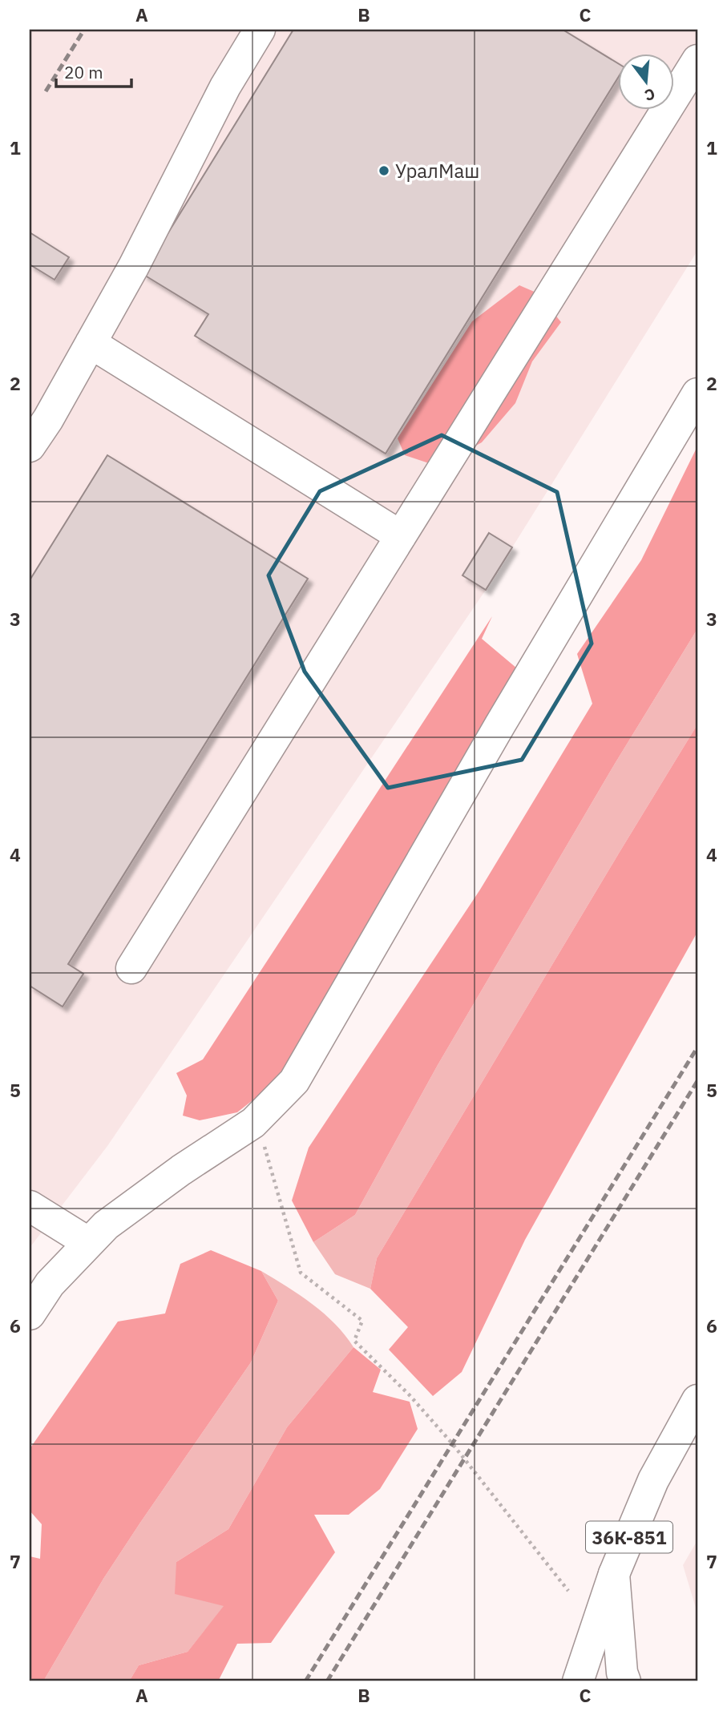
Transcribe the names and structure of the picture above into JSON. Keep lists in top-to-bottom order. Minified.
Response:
{"streets":{"street":["36К-851"]},"places":["УралМаш"],"scale_bar":"20 m","north":"bottom","grid":{"columns":["A","B","C"],"rows":["1","2","3","4","5","6","7"]}}
